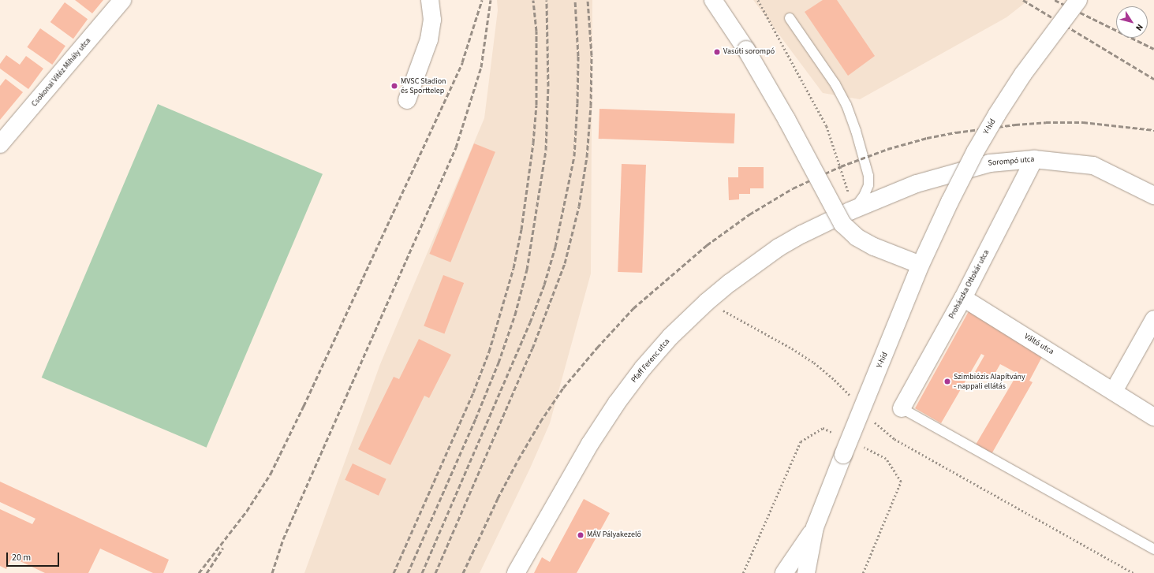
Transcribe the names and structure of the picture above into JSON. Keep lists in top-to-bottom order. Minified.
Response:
{"streets":{"street":["Csokonai Vitéz Mihály utca","Y-híd","Sorompó utca","Prohászka Ottokár utca","Váltó utca","Pfaff Ferenc utca"]},"crossings":[["Sorompó utca","Prohászka Ottokár utca"],["Sorompó utca","Pfaff Ferenc utca"],["Prohászka Ottokár utca","Váltó utca"]],"places":["Vasúti sorompó","MVSC Stadion és Sporttelep","Szimbiózis Alapítvány - nappali ellátás","MÁV Pályakezelő"],"scale_bar":"20 m","north":"bottom right"}
